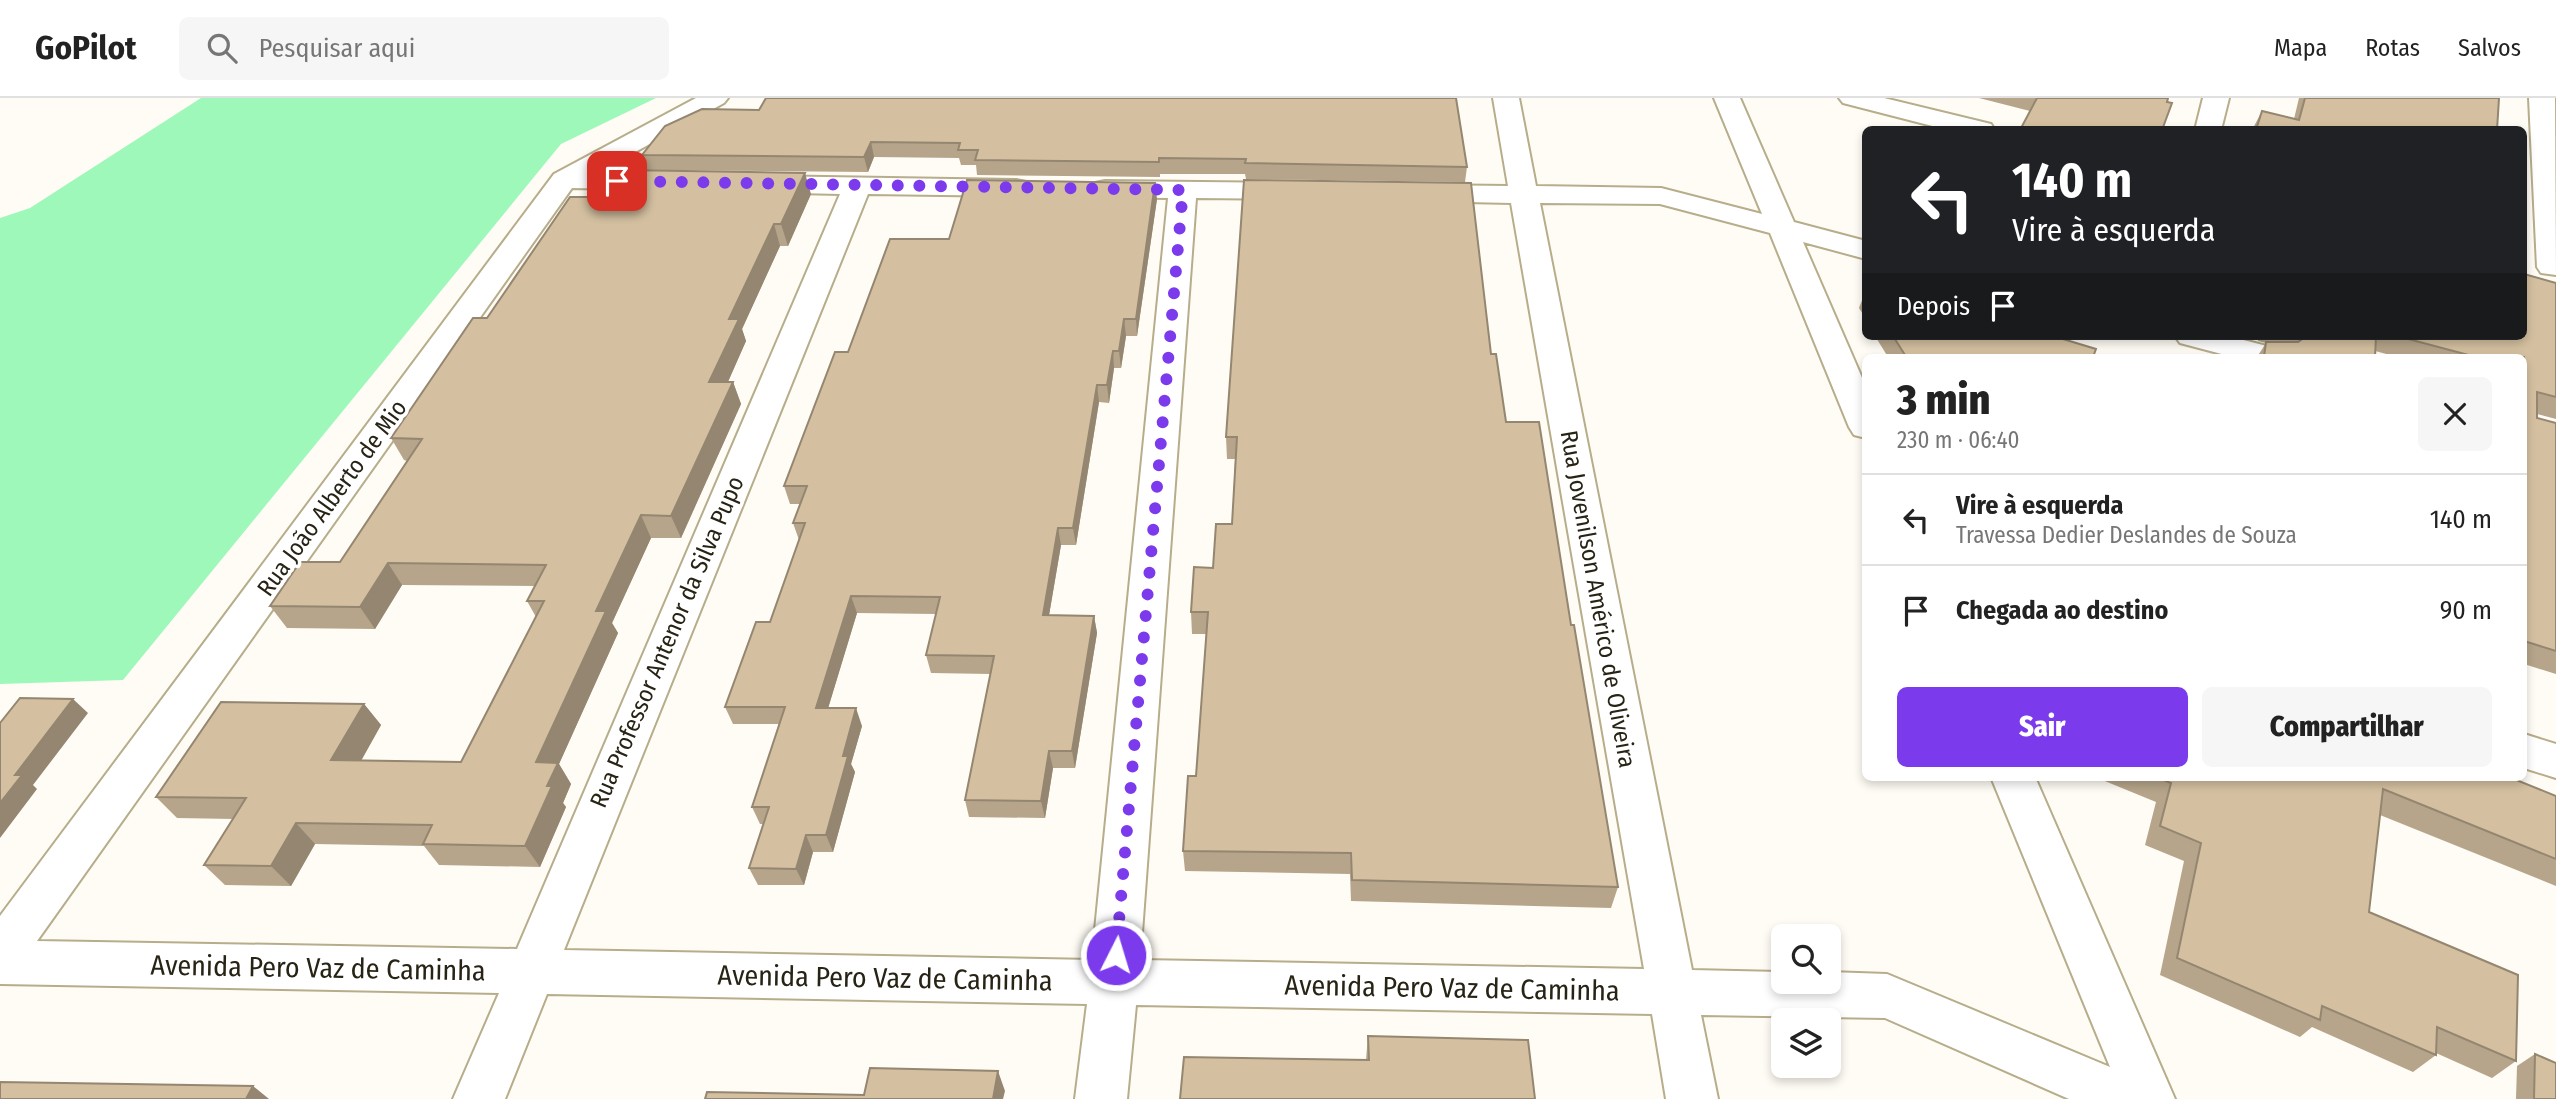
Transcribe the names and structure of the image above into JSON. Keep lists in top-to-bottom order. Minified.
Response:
{"streets":{"street":["Rua João Alberto de Mio","Rua Jovenilson Américo de Oliveira","Rua Professor Antenor da Silva Pupo","Avenida Pero Vaz de Caminha"]},"crossings":[["Rua Jovenilson Américo de Oliveira","Avenida Pero Vaz de Caminha"],["Rua Professor Antenor da Silva Pupo","Avenida Pero Vaz de Caminha"]],"page":{"header":"GoPilot","search":"Pesquisar aqui","nav":["Mapa","Rotas","Salvos"],"turn":["140 m","Vire à esquerda"],"then":"Depois","heading":["3 min","230 m · 06:40"],"list":[{"name":"Vire à esquerda","note":"Travessa Dedier Deslandes de Souza","value":"140 m"},{"name":"Chegada ao destino","value":"90 m"}],"buttons":["Sair","Compartilhar"]}}
